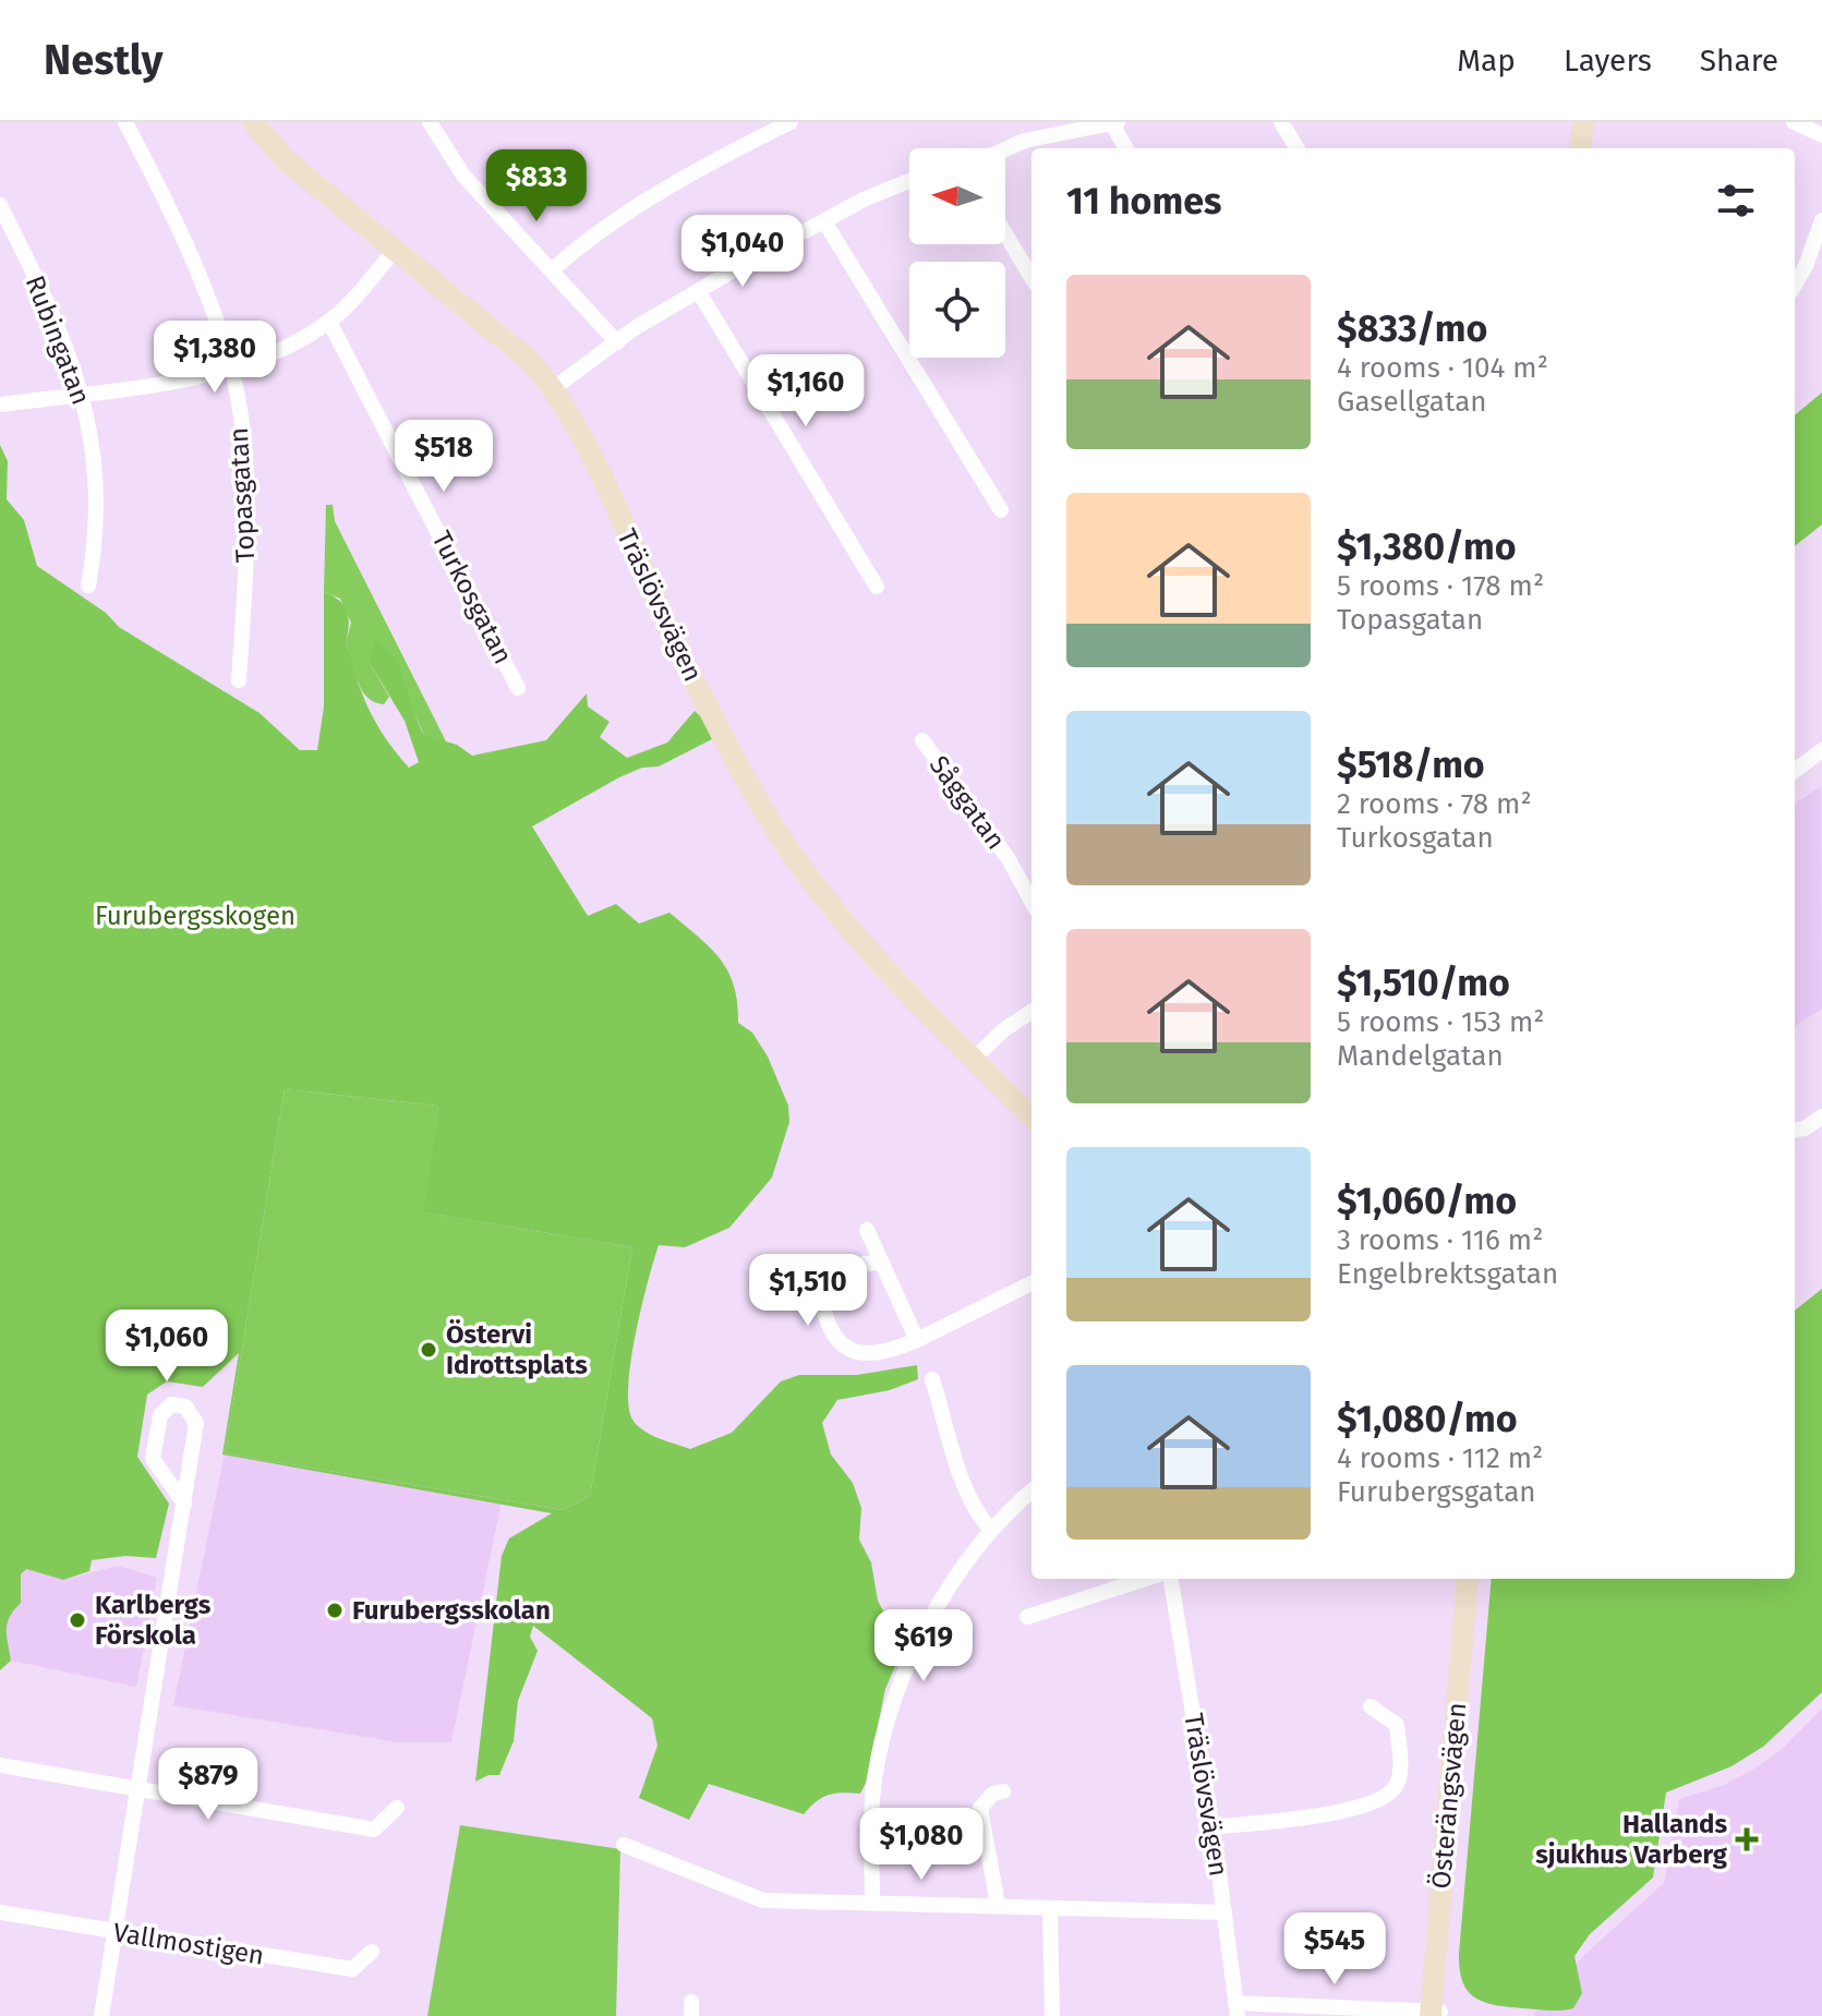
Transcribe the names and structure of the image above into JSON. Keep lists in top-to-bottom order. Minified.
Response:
{"streets":{"street":["Rubingatan","Topasgatan","Turkosgatan","Träslövsvägen","Såggatan","Österängsvägen","Vallmostigen"]},"parks":["Furubergsskogen"],"places":{"other":["Östervi Idrottsplats","Furubergsskolan","Karlbergs Förskola"],"health":["Hallands sjukhus Varberg"]},"north":"left","page":{"header":"Nestly","nav":["Map","Layers","Share"],"heading":"11 homes","price":["$833","$1,040","$1,380","$1,160","$518","$1,510","$1,060","$619","$879","$1,080","$545"],"list":[{"name":"$833/mo","note":"4 rooms · 104 m² · Gasellgatan"},{"name":"$1,380/mo","note":"5 rooms · 178 m² · Topasgatan"},{"name":"$518/mo","note":"2 rooms · 78 m² · Turkosgatan"},{"name":"$1,510/mo","note":"5 rooms · 153 m² · Mandelgatan"},{"name":"$1,060/mo","note":"3 rooms · 116 m² · Engelbrektsgatan"},{"name":"$1,080/mo","note":"4 rooms · 112 m² · Furubergsgatan"}]}}
